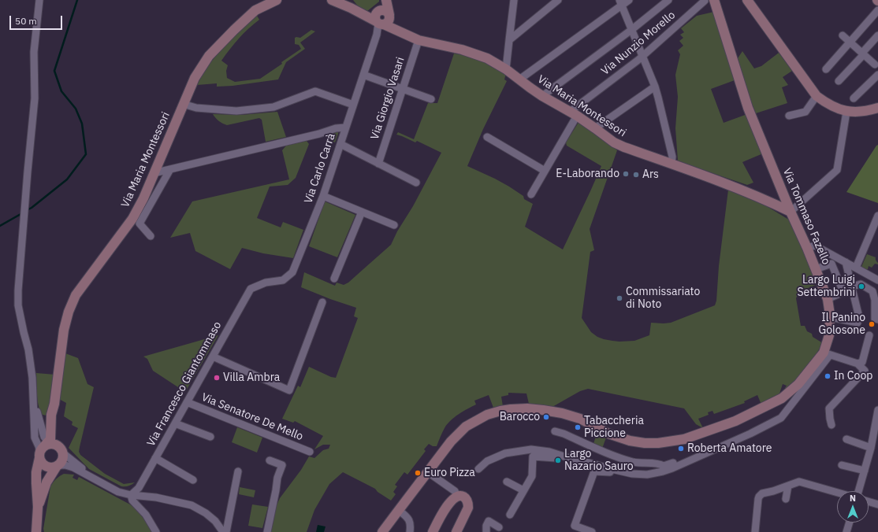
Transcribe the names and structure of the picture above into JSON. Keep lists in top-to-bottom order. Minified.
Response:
{"streets":{"street":["Via Nunzio Morello","Via Giorgio Vasari","Via Maria Montessori","Via Carlo Carrà","Via Tommaso Fazello","Via Francesco Giantommaso","Via Senatore De Mello"]},"crossings":[["Via Nunzio Morello","Via Maria Montessori"],["Via Nunzio Morello","Via Tommaso Fazello"],["Via Giorgio Vasari","Via Maria Montessori"],["Via Maria Montessori","Via Carlo Carrà"],["Via Maria Montessori","Via Tommaso Fazello"],["Via Carlo Carrà","Via Francesco Giantommaso"],["Via Francesco Giantommaso","Via Senatore De Mello"]],"places":["E-Laborando","Ars","Largo Luigi Settembrini","Commissariato di Noto","Il Panino Golosone","In Coop","Villa Ambra","Barocco","Tabaccheria Piccione","Roberta Amatore","Largo Nazario Sauro","Euro Pizza"],"scale_bar":"50 m","north":"top"}
